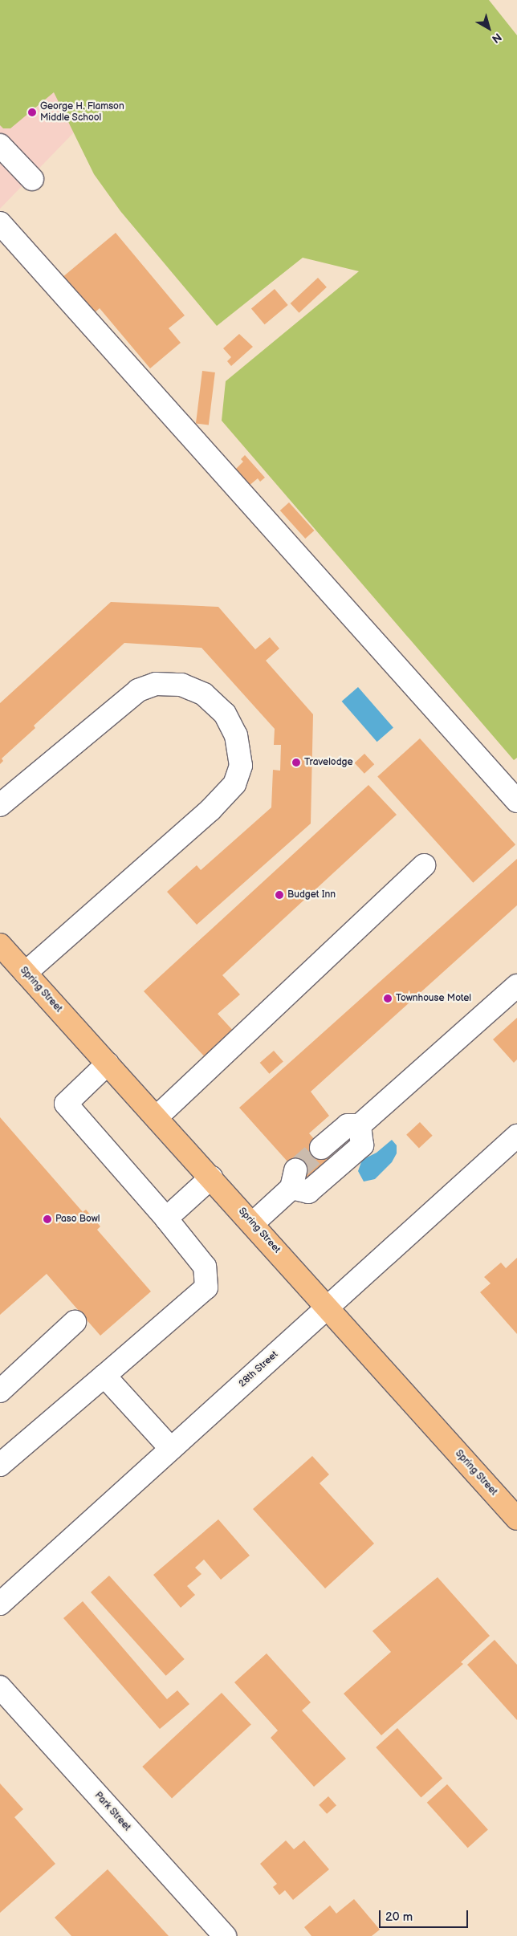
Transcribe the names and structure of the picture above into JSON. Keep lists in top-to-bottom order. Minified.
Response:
{"streets":{"main road":["Spring Street"],"street":["28th Street","Park Street"]},"crossings":[["Spring Street","28th Street"]],"places":["George H. Flamson Middle School","Travelodge","Budget Inn","Townhouse Motel","Paso Bowl"],"scale_bar":"20 m","north":"bottom right"}
